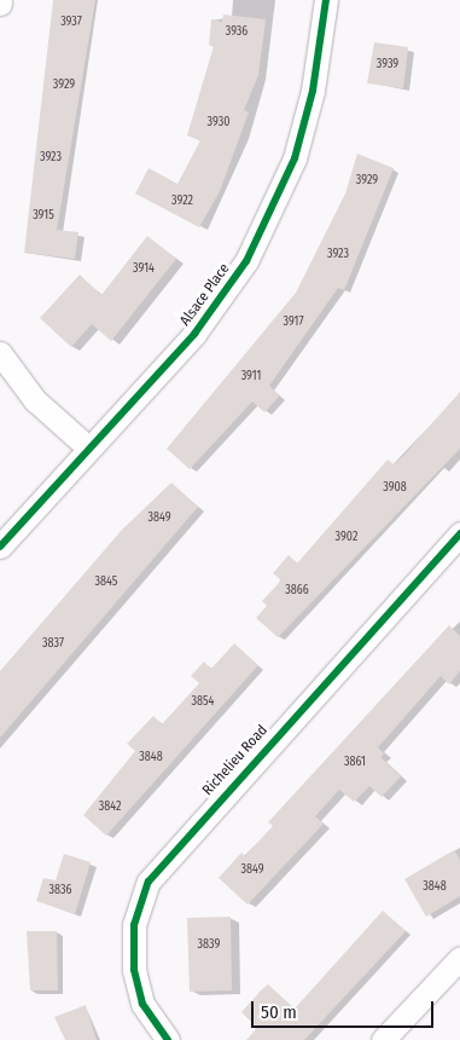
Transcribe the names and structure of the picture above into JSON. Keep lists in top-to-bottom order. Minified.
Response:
{"streets":{"street":["Alsace Place","Richelieu Road"]},"house_numbers":["3937","3936","3939","3929","3930","3923","3929","3922","3915","3923","3914","3917","3911","3908","3849","3902","3845","3866","3837","3854","3848","3861","3842","3849","3848","3836","3839"],"scale_bar":"50 m"}
